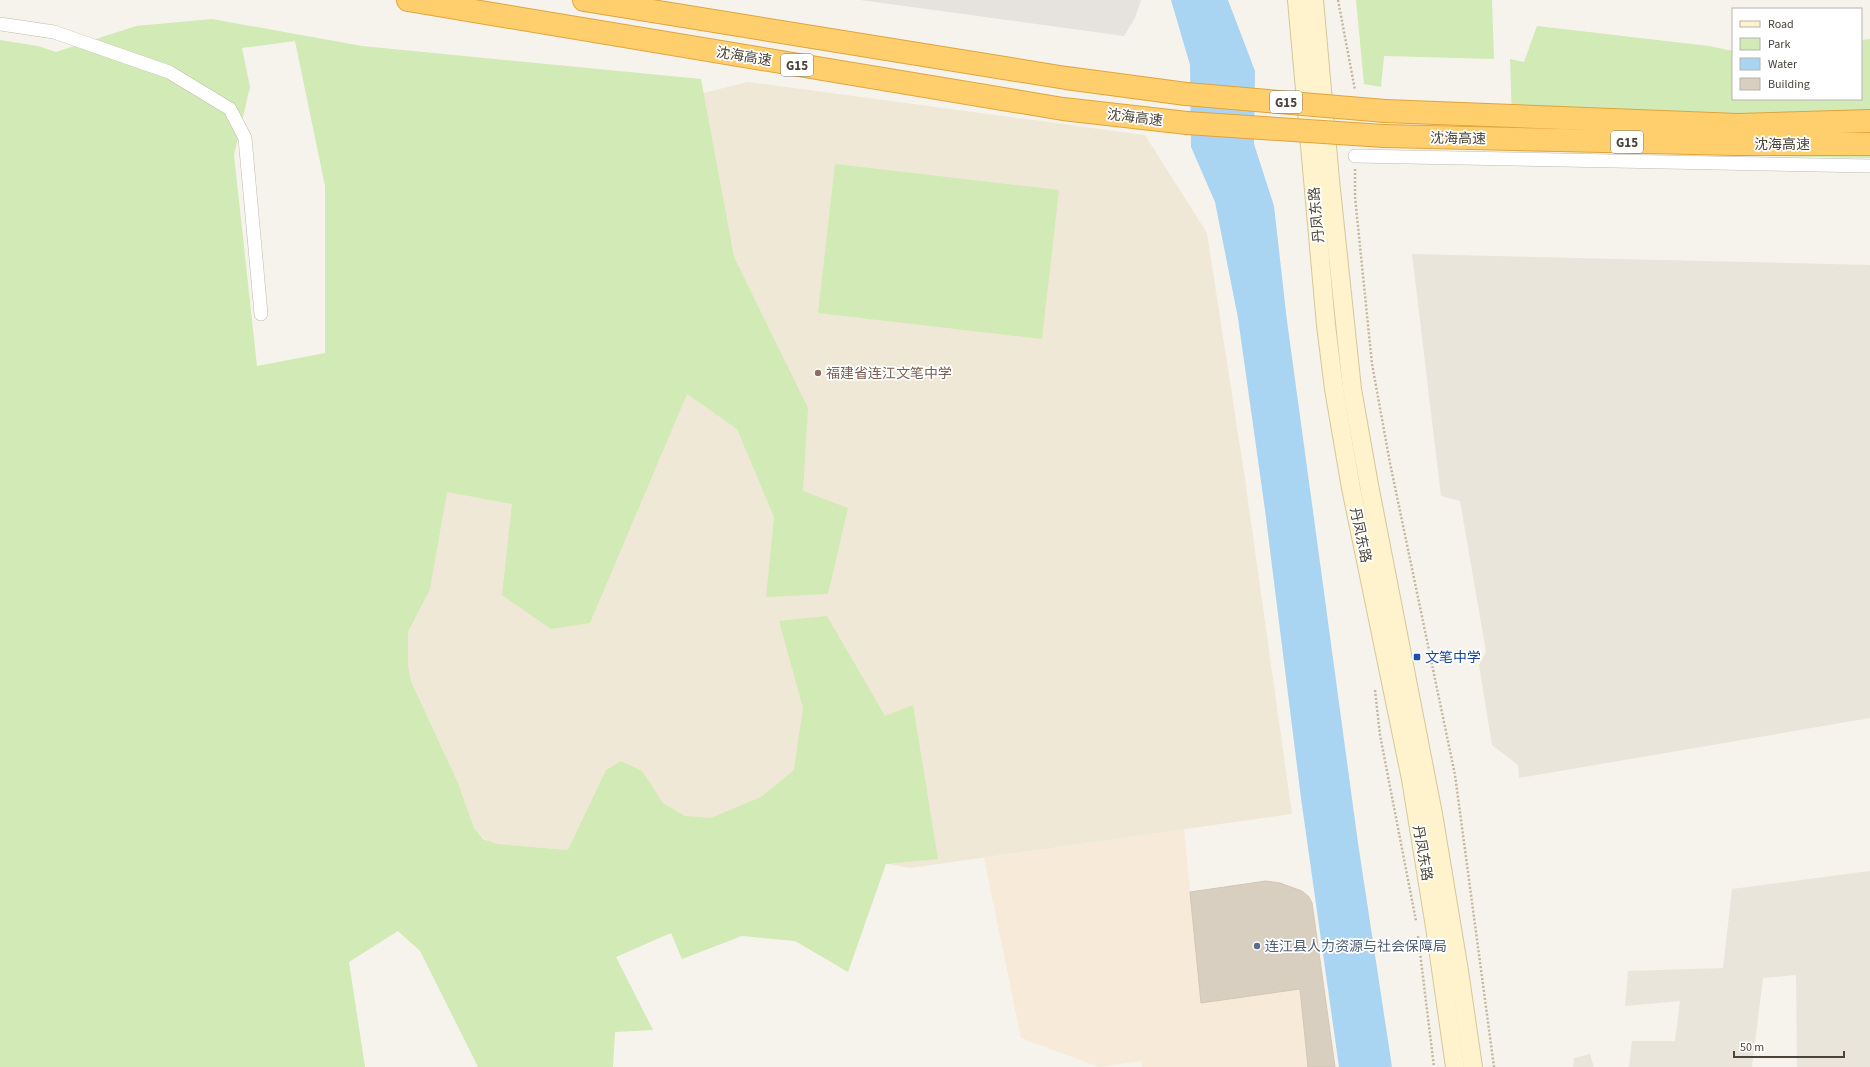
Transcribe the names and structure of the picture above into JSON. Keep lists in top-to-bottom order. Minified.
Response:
{"streets":{"highway":["沈海高速","G15"],"main road":["丹凤东路"]},"places":{"other":["福建省连江文笔中学","连江县人力资源与社会保障局"],"transit":["文笔中学"]},"legend":["Road","Park","Water","Building"],"scale_bar":"50 m"}
